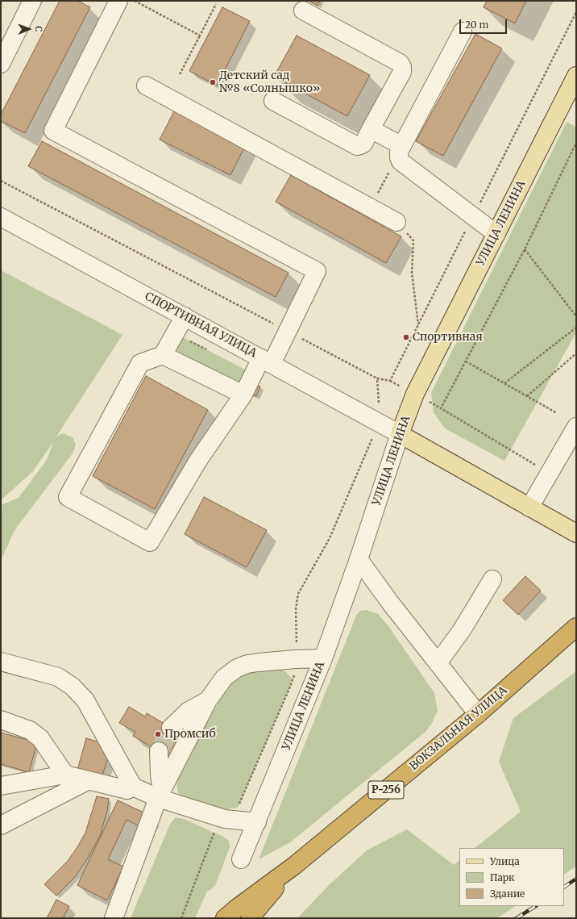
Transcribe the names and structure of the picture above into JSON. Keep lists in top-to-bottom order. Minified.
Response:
{"streets":{"highway":["ВОКЗАЛЬНАЯ УЛИЦА","Р-256"],"main road":["УЛИЦА ЛЕНИНА"],"street":["СПОРТИВНАЯ УЛИЦА"]},"crossings":[["УЛИЦА ЛЕНИНА","СПОРТИВНАЯ УЛИЦА"],["ВОКЗАЛЬНАЯ УЛИЦА","Р-256"]],"places":["Детский сад №8 «Солнышко»","Спортивная","Промсиб"],"legend":["Улица","Парк","Здание"],"scale_bar":"20 m","north":"right"}
